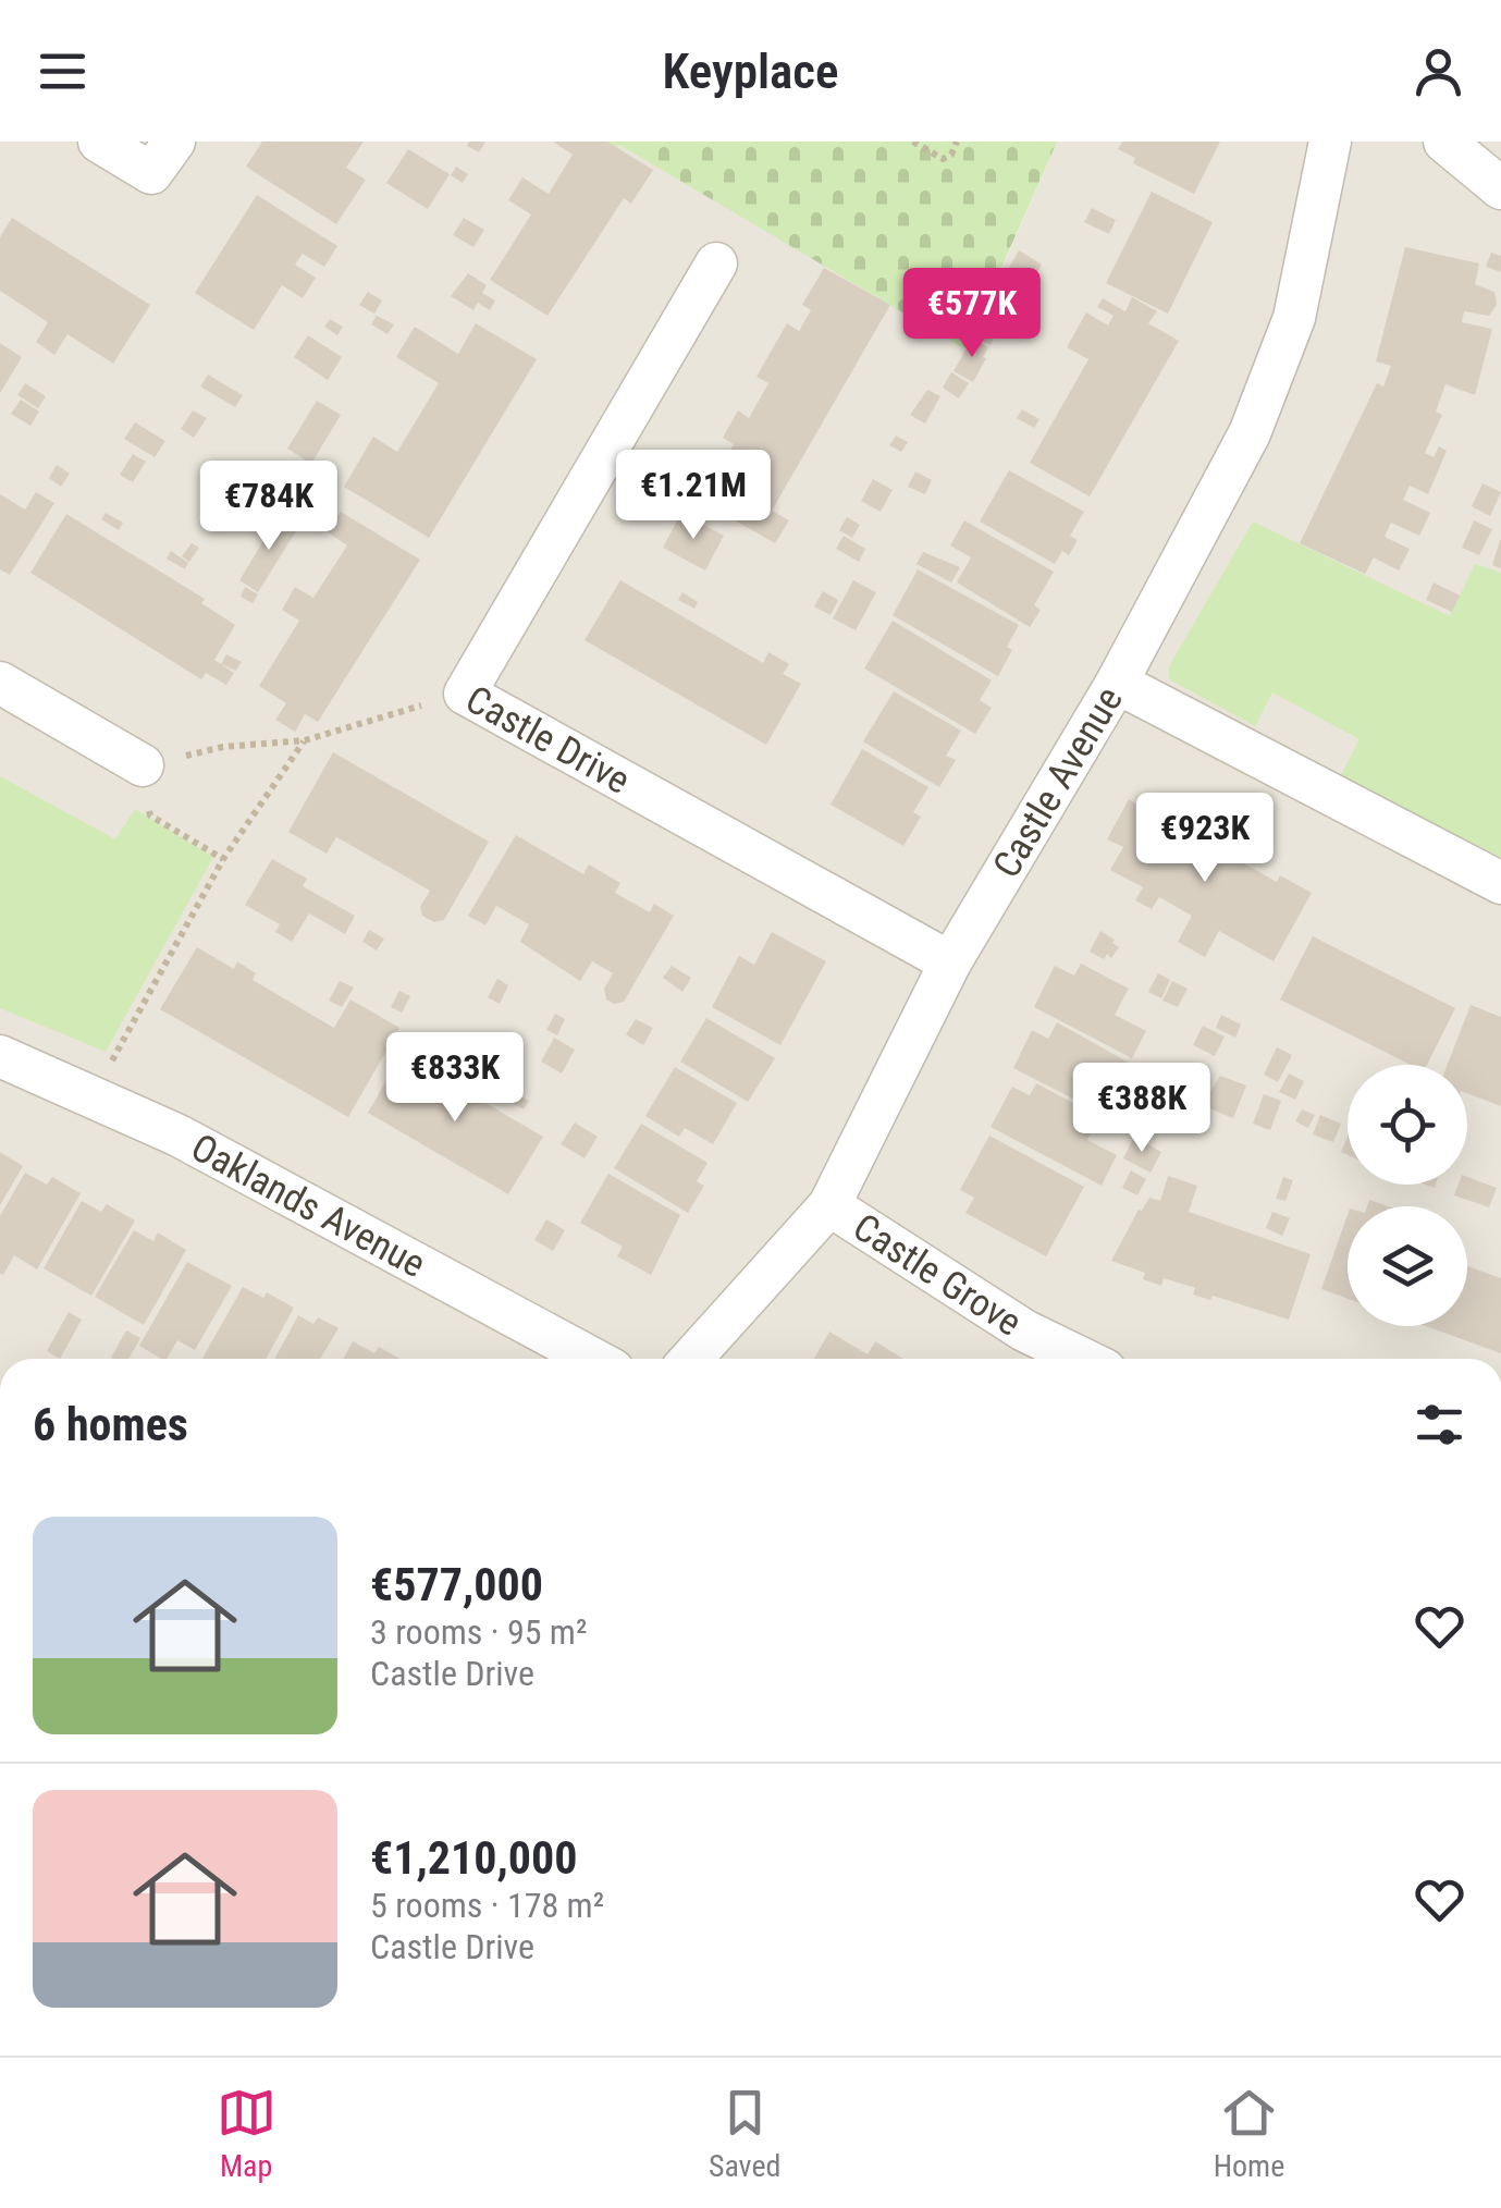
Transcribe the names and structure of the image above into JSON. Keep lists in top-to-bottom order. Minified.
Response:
{"streets":{"street":["Castle Drive","Castle Avenue","Oaklands Avenue","Castle Grove"]},"crossings":[["Castle Drive","Castle Avenue"],["Castle Avenue","Castle Grove"]],"page":{"header":"Keyplace","price":["€577K","€1.21M","€784K","€923K","€833K","€388K"],"heading":"6 homes","list":[{"name":"€577,000","note":"3 rooms · 95 m² · Castle Drive"},{"name":"€1,210,000","note":"5 rooms · 178 m² · Castle Drive"}],"tabs":["Map","Saved","Home"]}}
